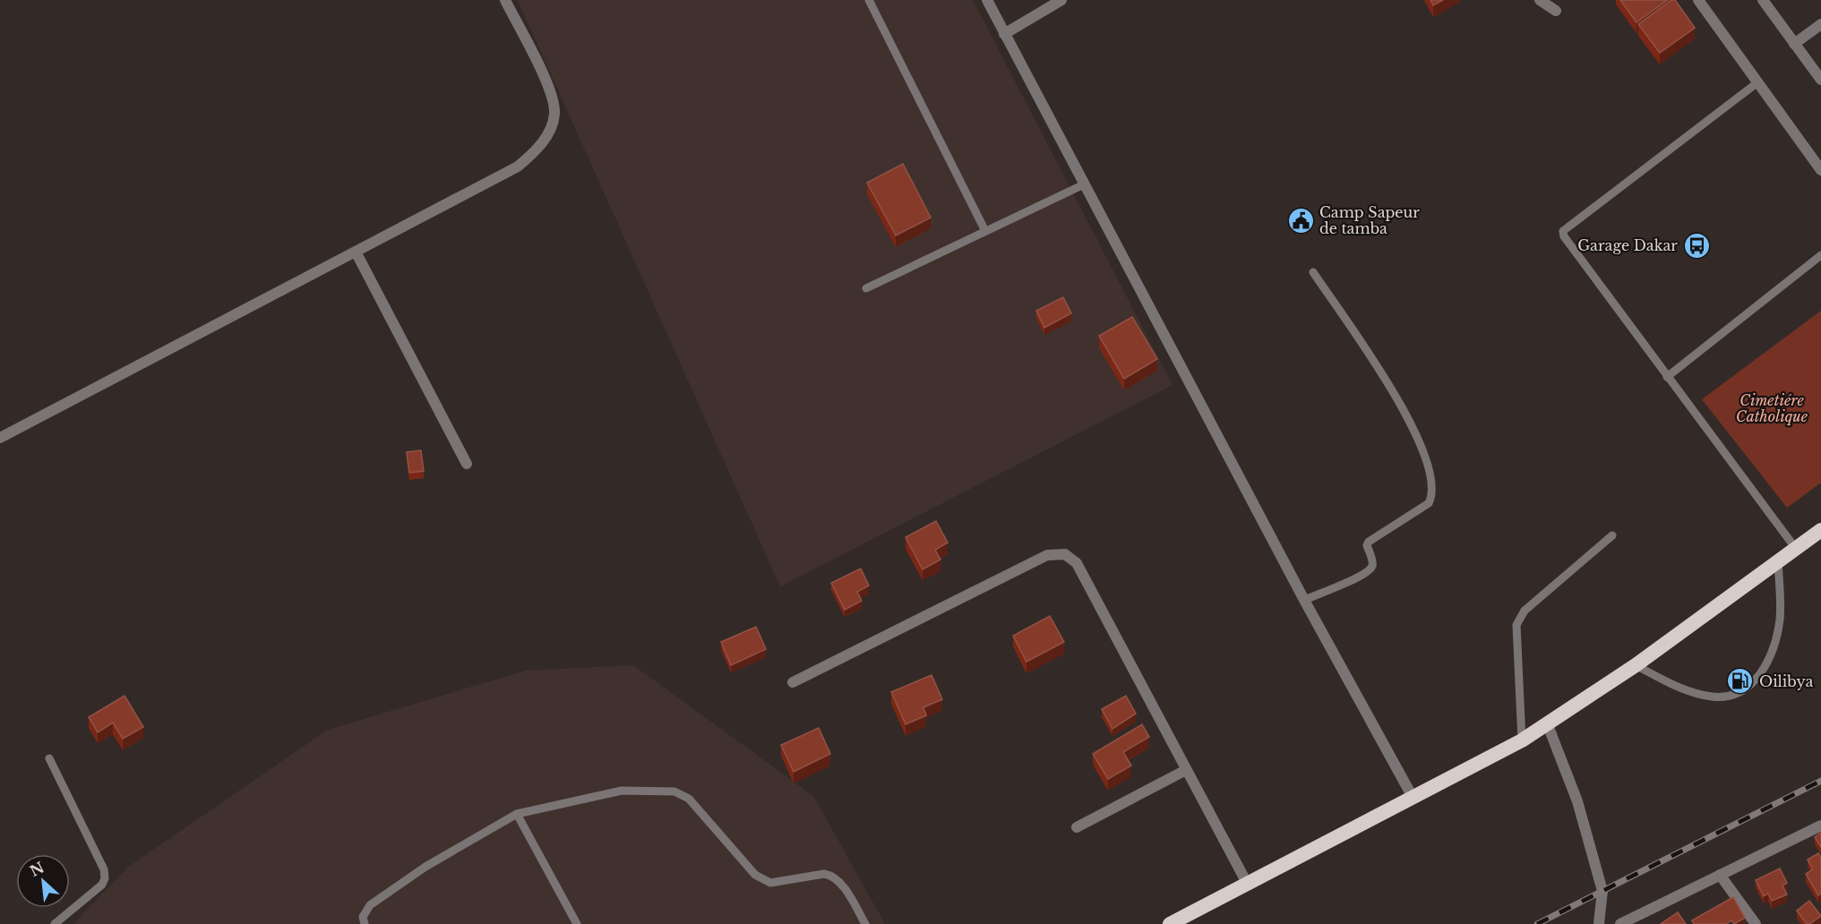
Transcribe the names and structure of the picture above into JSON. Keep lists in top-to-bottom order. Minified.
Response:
{"parks":["Cimetiére Catholique"],"places":{"public building":["Camp Sapeur de tamba"],"bus stop":["Garage Dakar"],"fuel station":["Oilibya"]},"north":"top left"}
